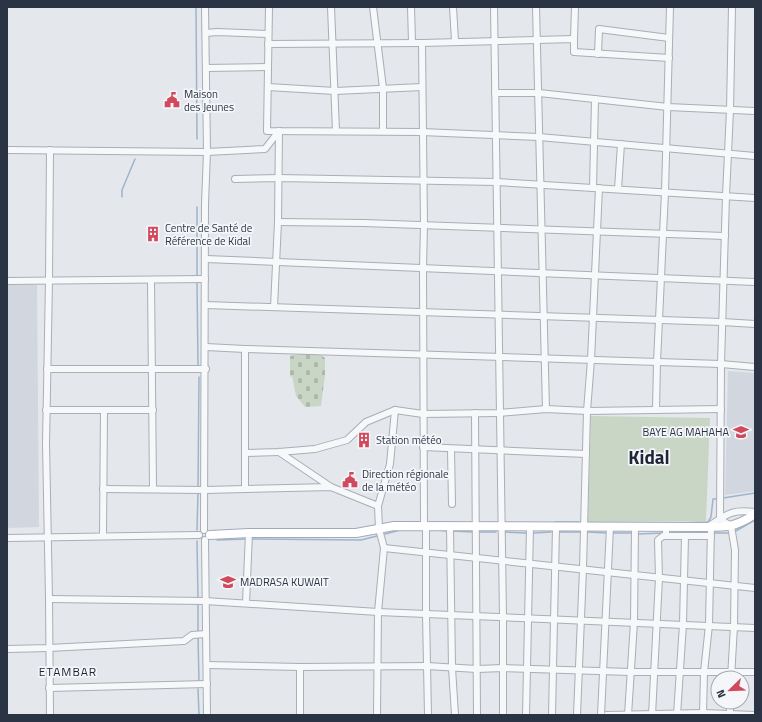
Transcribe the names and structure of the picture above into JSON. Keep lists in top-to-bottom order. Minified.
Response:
{"districts":["Kidal","ETAMBAR"],"places":{"public building":["Maison des Jeunes","Direction régionale de la météo"],"building":["Centre de Santé de Référence de Kidal","Station météo"],"school or university":["BAYE AG MAHAHA","MADRASA KUWAIT"]},"north":"bottom left"}
